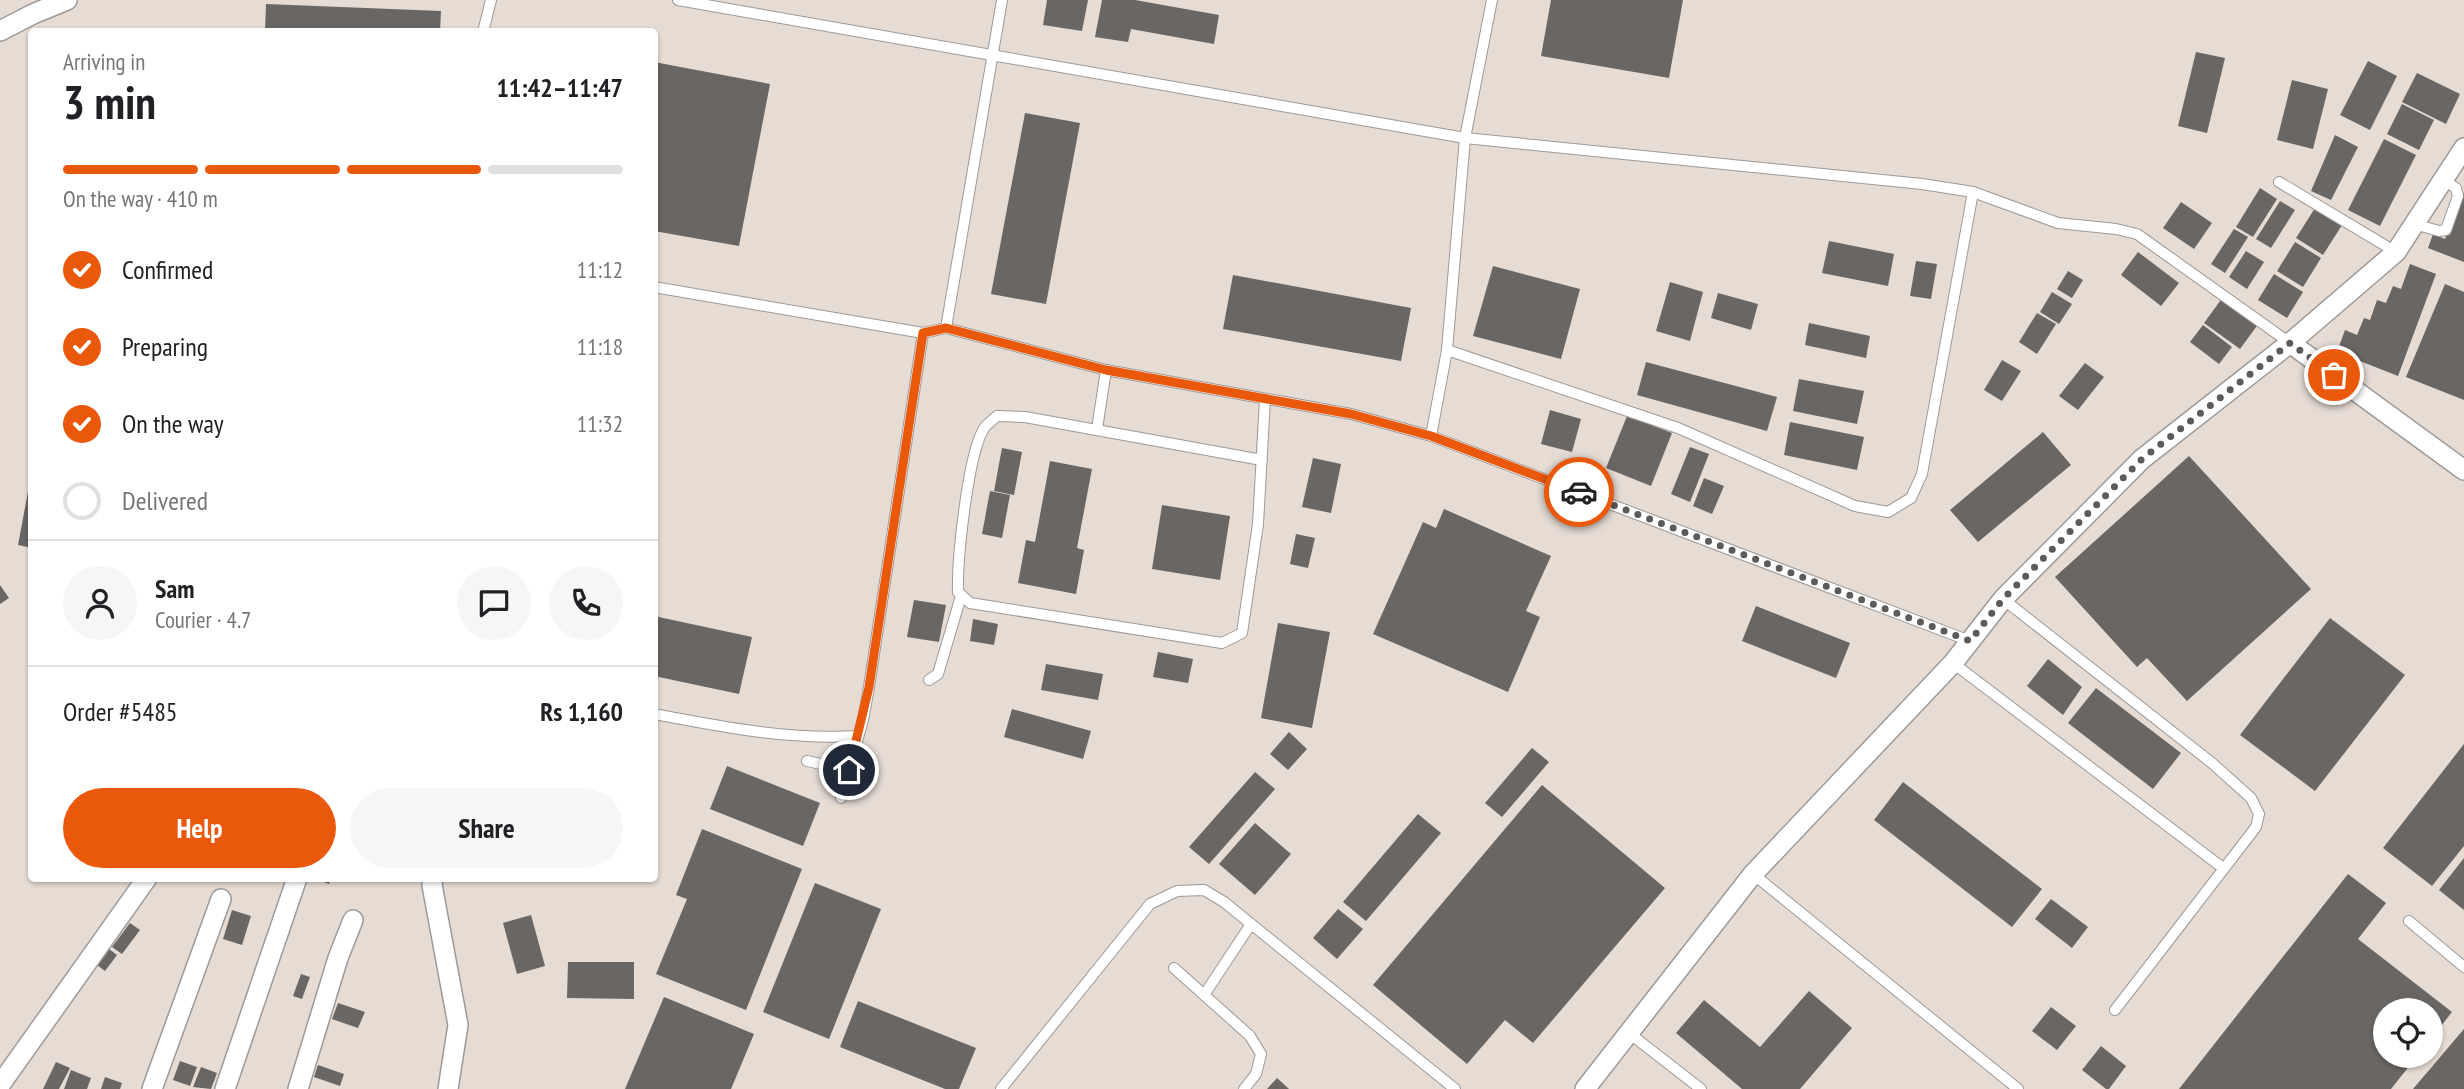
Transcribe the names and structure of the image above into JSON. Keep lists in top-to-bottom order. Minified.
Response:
{"page":{"heading":["3 min","Arriving in","11:42–11:47"],"panel":["Sam","Courier · 4.7","Order #5485","Rs 1,160"],"bar":"On the way · 410 m","list":[["Confirmed","11:12"],["Preparing","11:18"],["On the way","11:32"],"Delivered"],"buttons":["Help","Share"]}}
